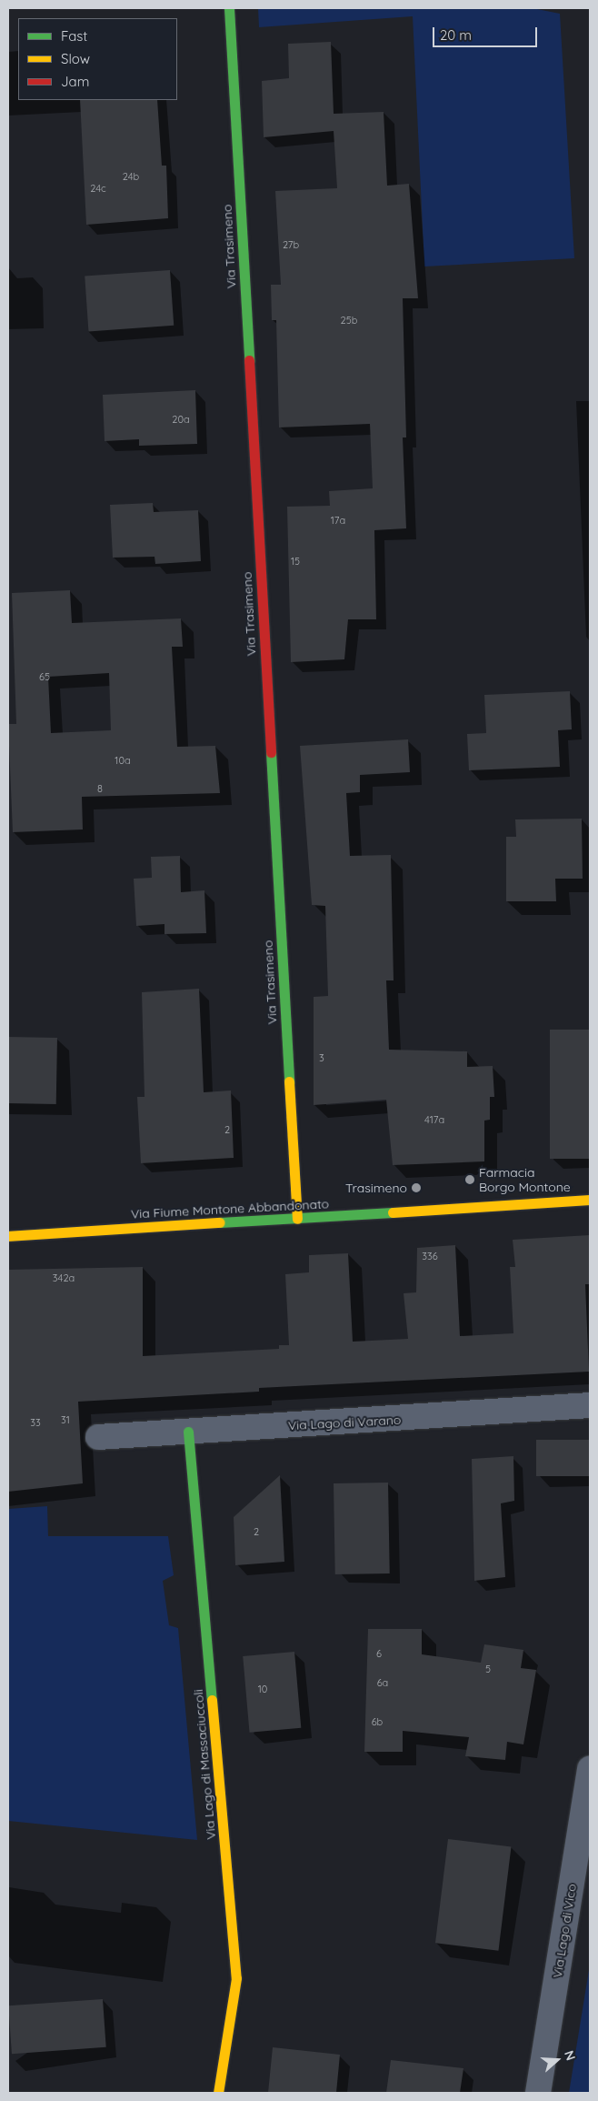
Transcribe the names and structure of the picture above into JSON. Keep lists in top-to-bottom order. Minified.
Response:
{"streets":{"street":["Via Trasimeno","Via Fiume Montone Abbandonato","Via Lago di Varano","Via Lago di Massaciuccoli","Via Lago di Vico"]},"crossings":[["Via Trasimeno","Via Fiume Montone Abbandonato"],["Via Lago di Varano","Via Lago di Massaciuccoli"]],"places":["Farmacia Borgo Montone","Trasimeno"],"house_numbers":["24b","24c","27b","25b","20a","17a","15","65","10a","8","3","417a","2","336","342a","31","33","2","6","5","6a","10","6b"],"legend":["Fast","Slow","Jam"],"scale_bar":"20 m","north":"right"}
